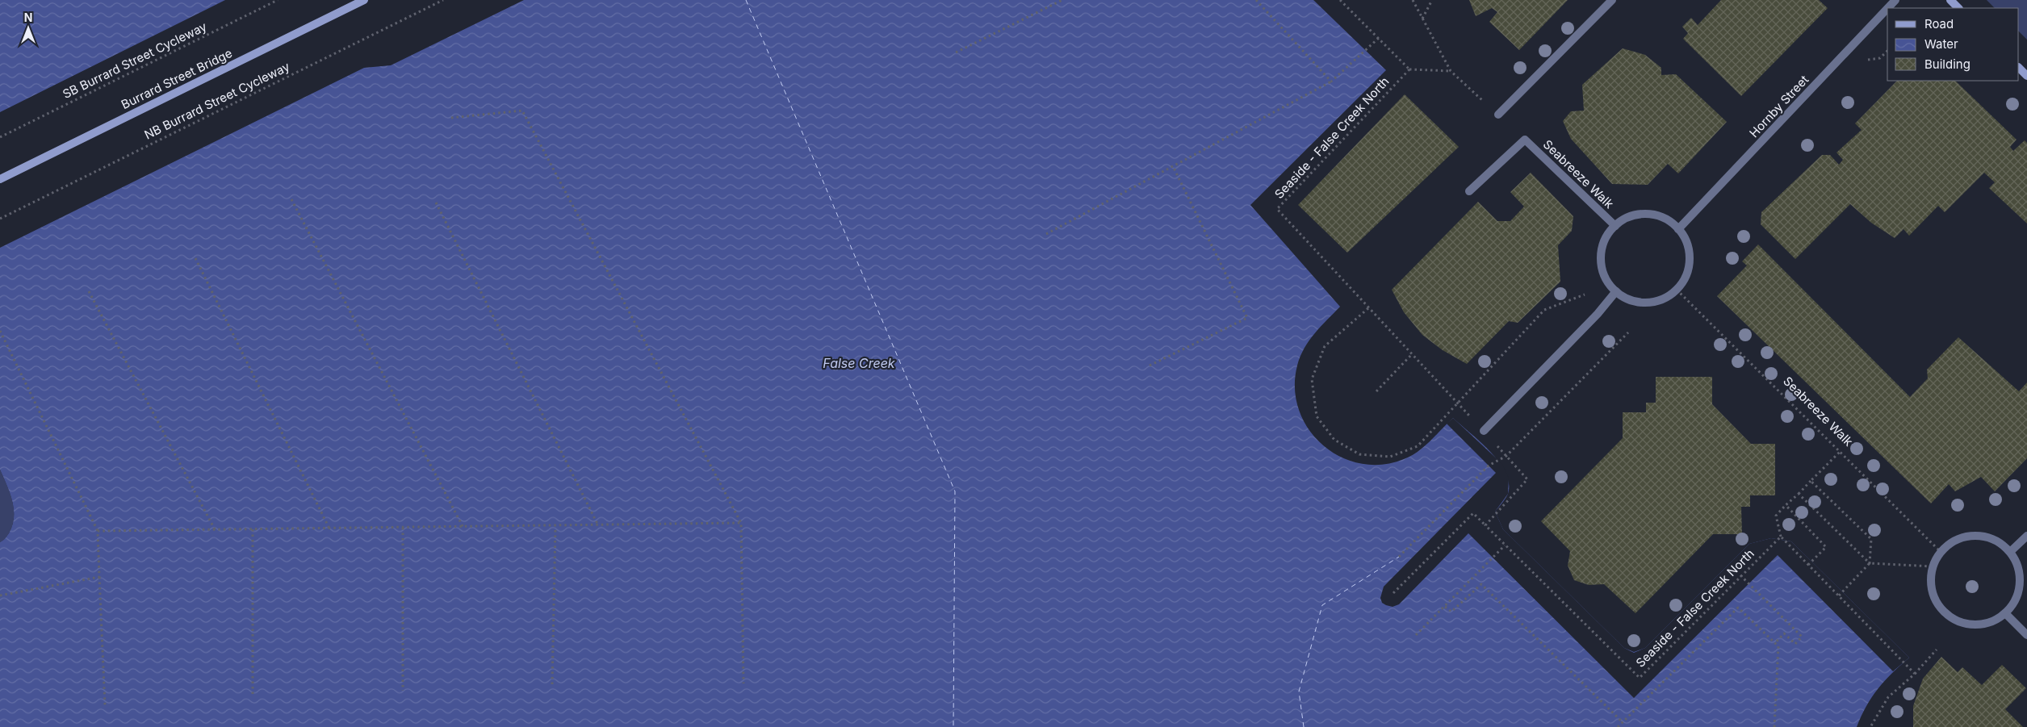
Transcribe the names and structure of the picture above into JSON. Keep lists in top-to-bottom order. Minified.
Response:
{"streets":{"main road":["Burrard Street Bridge"],"street":["Hornby Street","Seabreeze Walk"],"path":["SB Burrard Street Cycleway","NB Burrard Street Cycleway","Seaside - False Creek North"]},"crossings":[["Hornby Street","Seabreeze Walk"]],"water":["False Creek"],"legend":["Road","Water","Building"],"north":"top"}
